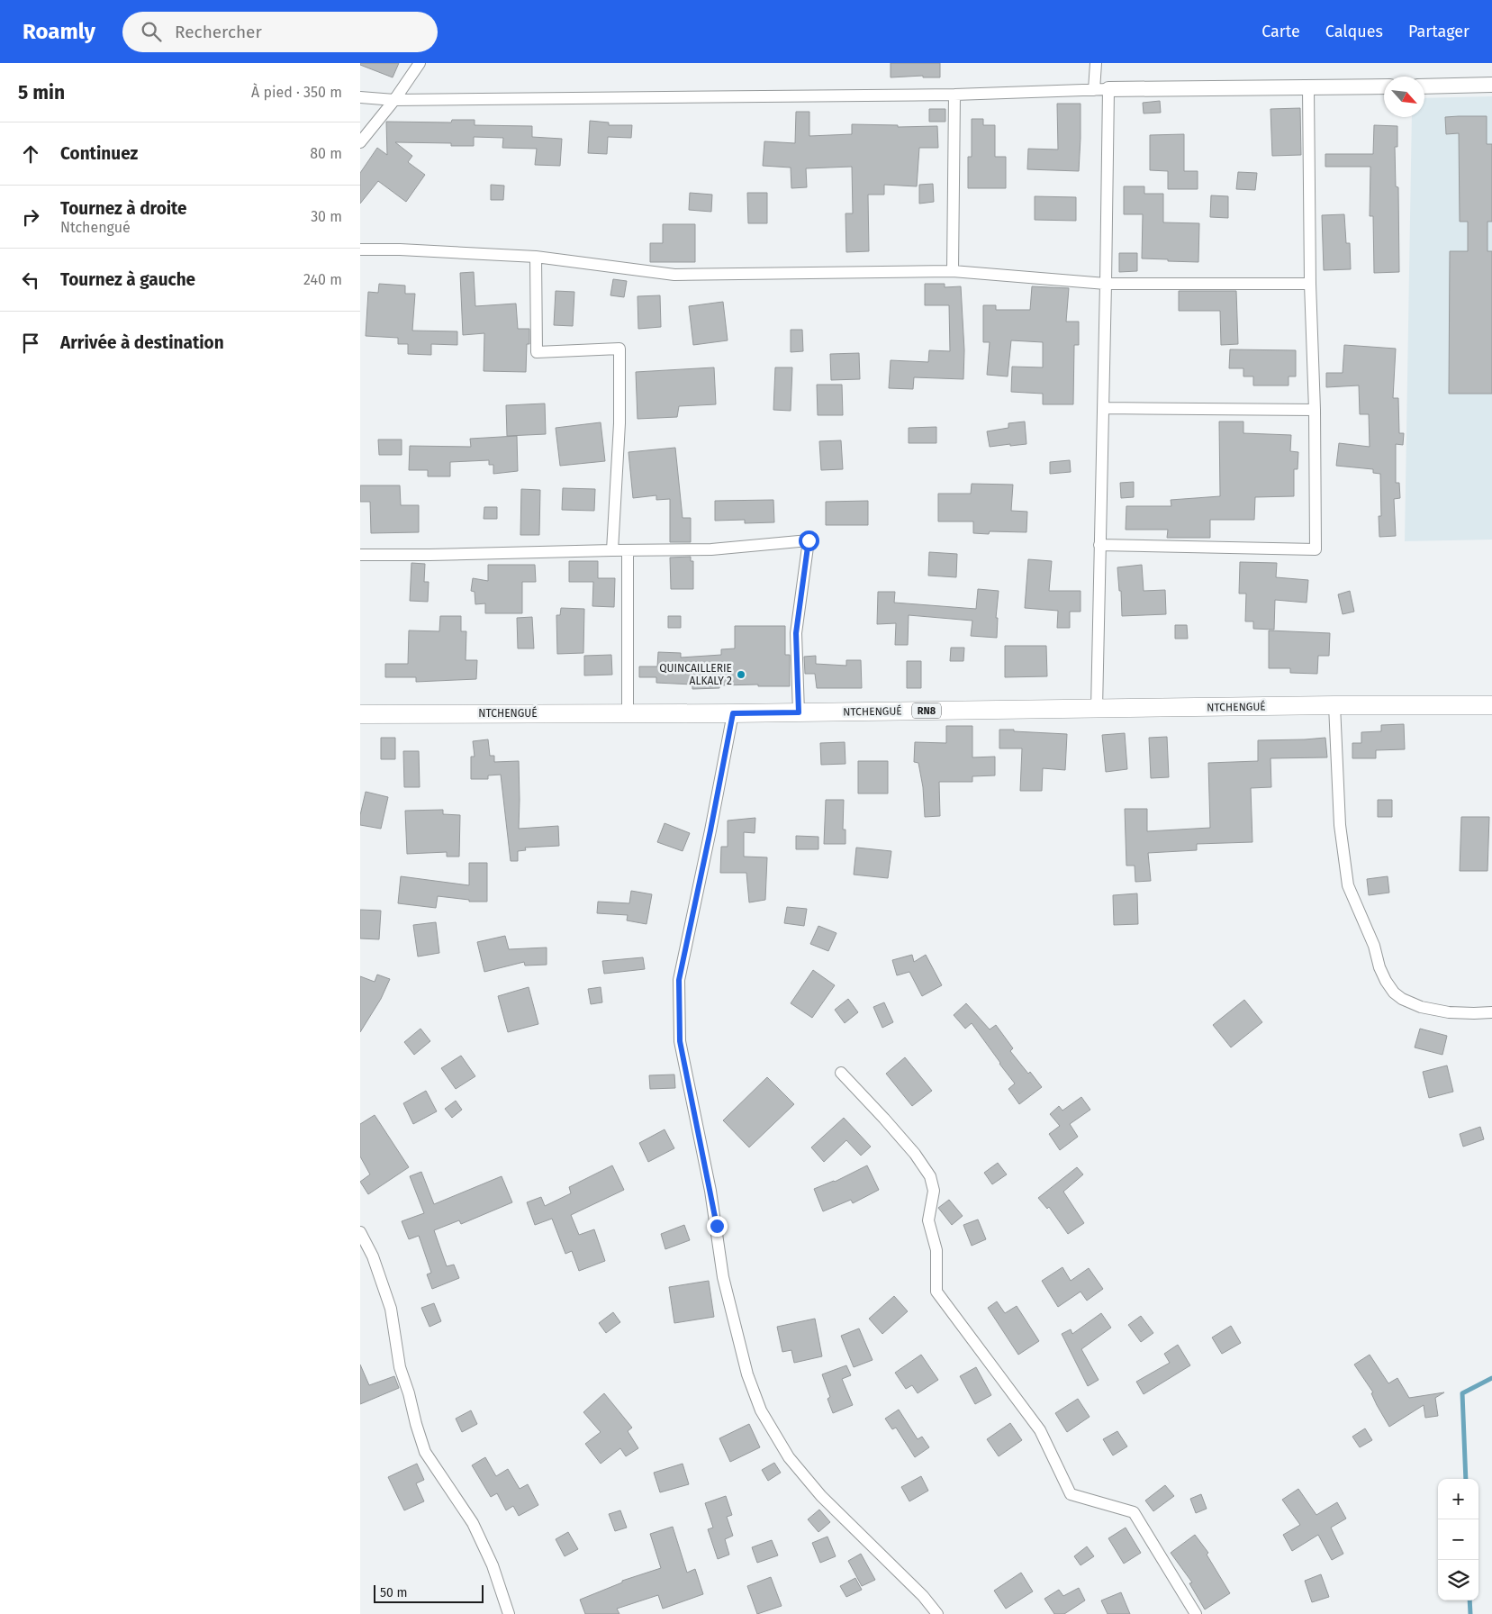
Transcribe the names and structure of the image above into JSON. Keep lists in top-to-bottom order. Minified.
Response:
{"streets":{"main road":["NTCHENGUÉ","RN8"]},"places":["QUINCAILLERIE ALKALY 2"],"scale_bar":"50 m","north":"bottom right","page":{"header":"Roamly","search":"Rechercher","nav":["Carte","Calques","Partager"],"heading":["5 min","À pied · 350 m"],"list":[["Continuez","80 m"],["Tournez à droite","Ntchengué","30 m"],["Tournez à gauche","240 m"],"Arrivée à destination"],"map_buttons":["+","−"],"scale":"50 m"}}
